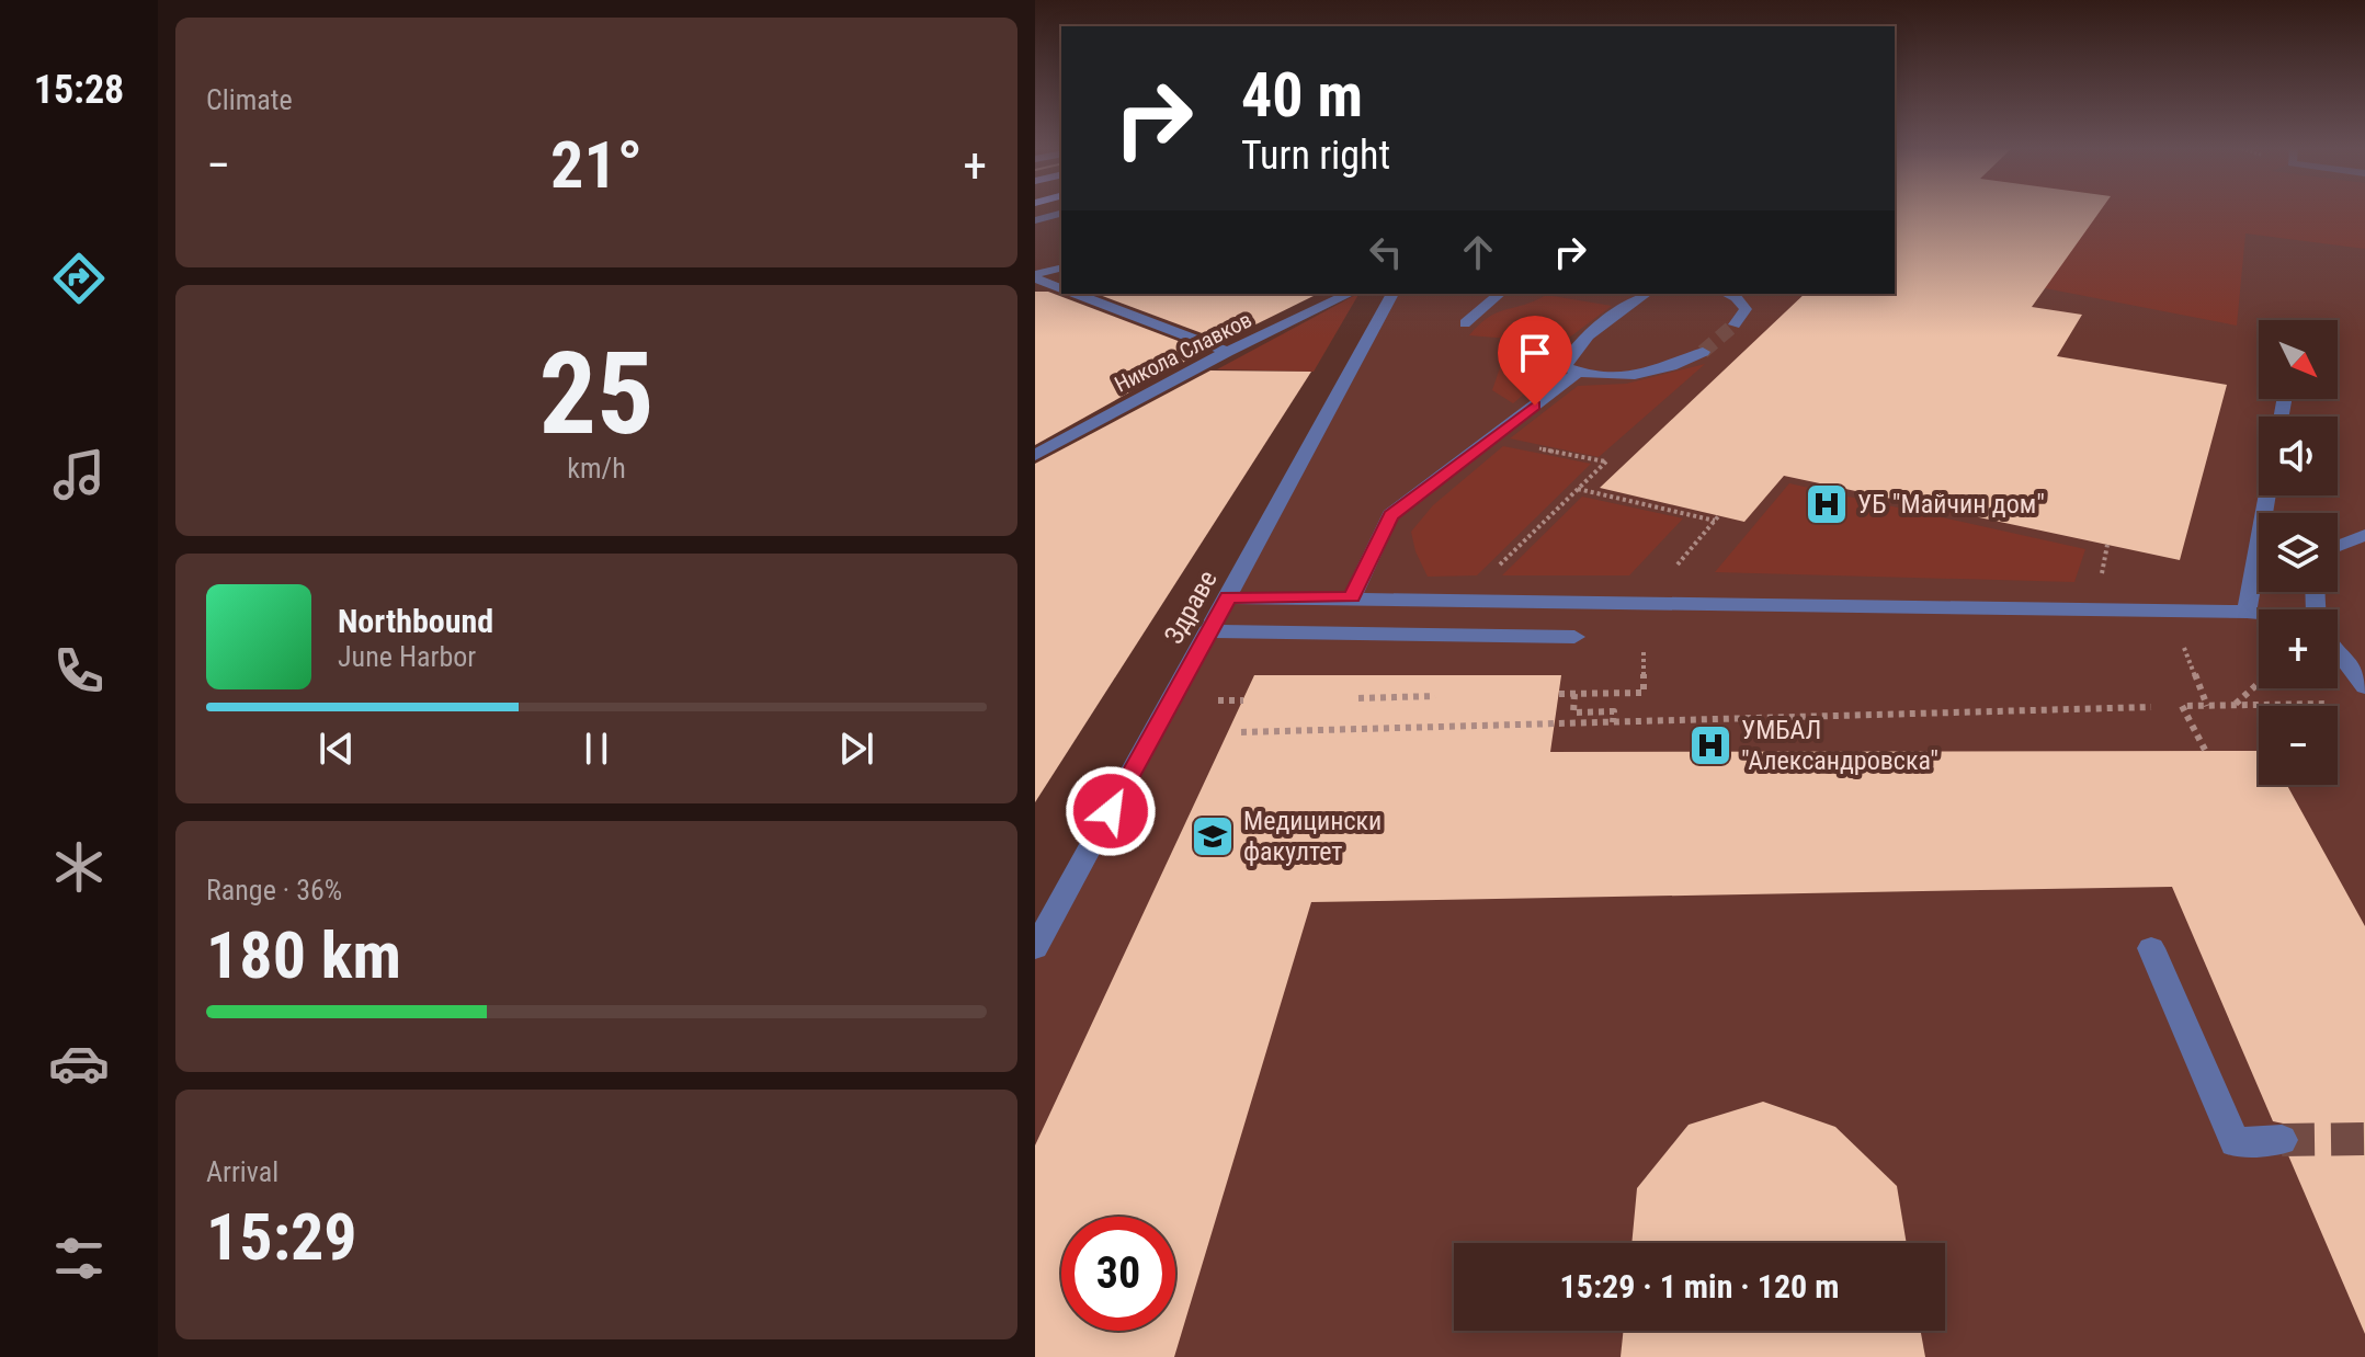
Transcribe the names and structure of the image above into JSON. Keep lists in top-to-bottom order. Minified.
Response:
{"streets":{"street":["Никола Славков","Здраве"]},"places":{"hospital":["УБ \"Майчин дом\"","УМБАЛ \"Александровска\""],"school or university":["Медицински факултет"]},"north":"bottom right","page":{"tabs":"15:28","tile":["Climate",["25","km/h"],["Range · 36%","180 km"],["Arrival","15:29"]],"turn":["40 m","Turn right"],"heat":["−","21°","+"],"map_buttons":["+","−"],"song":["Northbound","June Harbor"],"limit":"30","trip":"15:29 · 1 min · 120 m"}}
